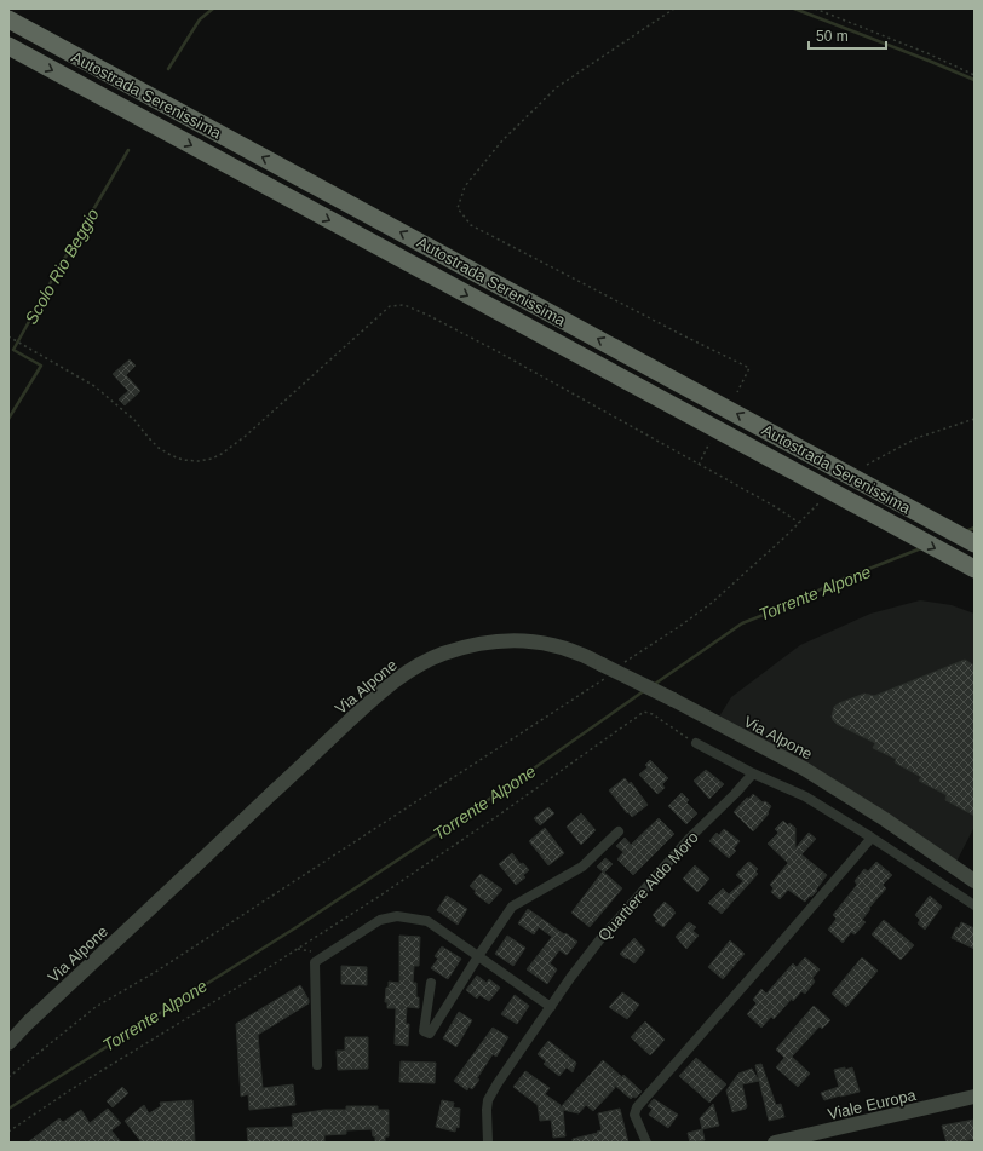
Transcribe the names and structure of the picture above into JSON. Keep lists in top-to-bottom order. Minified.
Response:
{"streets":{"highway":["Autostrada Serenissima"],"main road":["Via Alpone","Viale Europa"],"street":["Quartiere Aldo Moro"]},"water":["Scolo Rio Beggio","Torrente Alpone"],"scale_bar":"50 m"}
